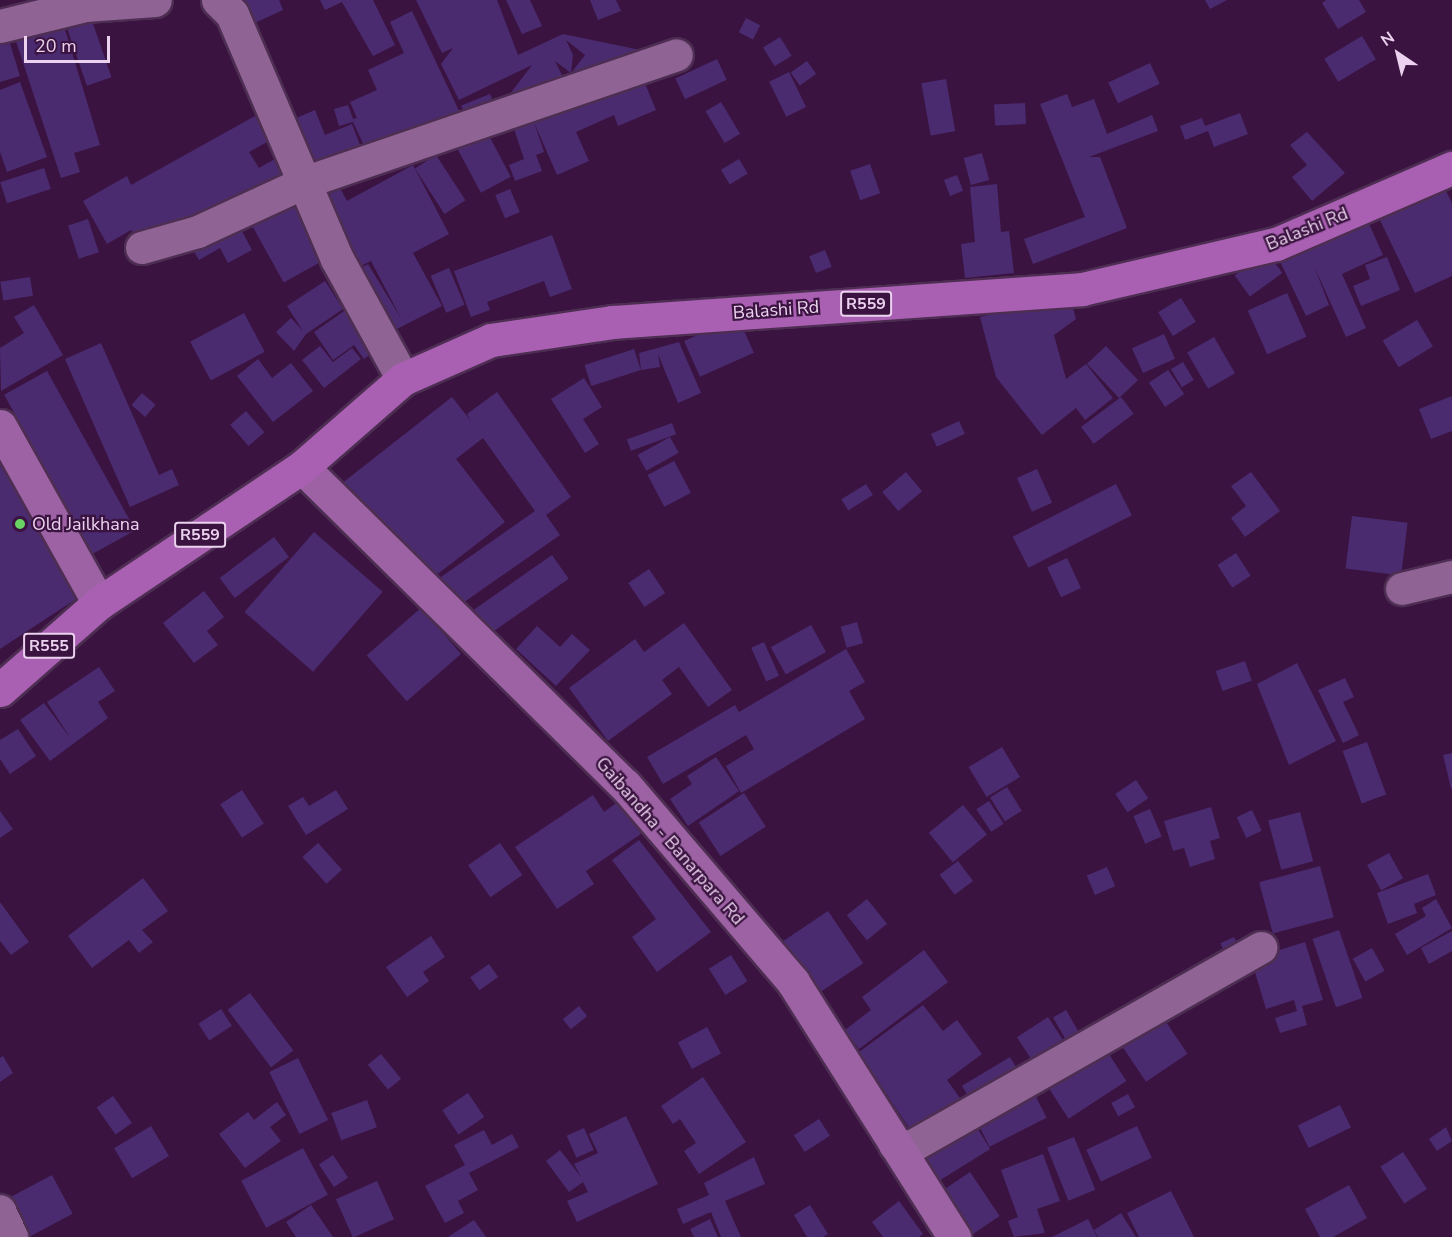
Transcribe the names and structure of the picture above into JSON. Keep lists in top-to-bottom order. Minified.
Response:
{"streets":{"main road":["Balashi Rd","R559","R555","Gaibandha - Banarpara Rd"]},"crossings":[["Balashi Rd","R559"],["Balashi Rd","Gaibandha - Banarpara Rd"],["R559","R555"],["R559","Gaibandha - Banarpara Rd"]],"places":["Old Jailkhana"],"scale_bar":"20 m","north":"top left"}
